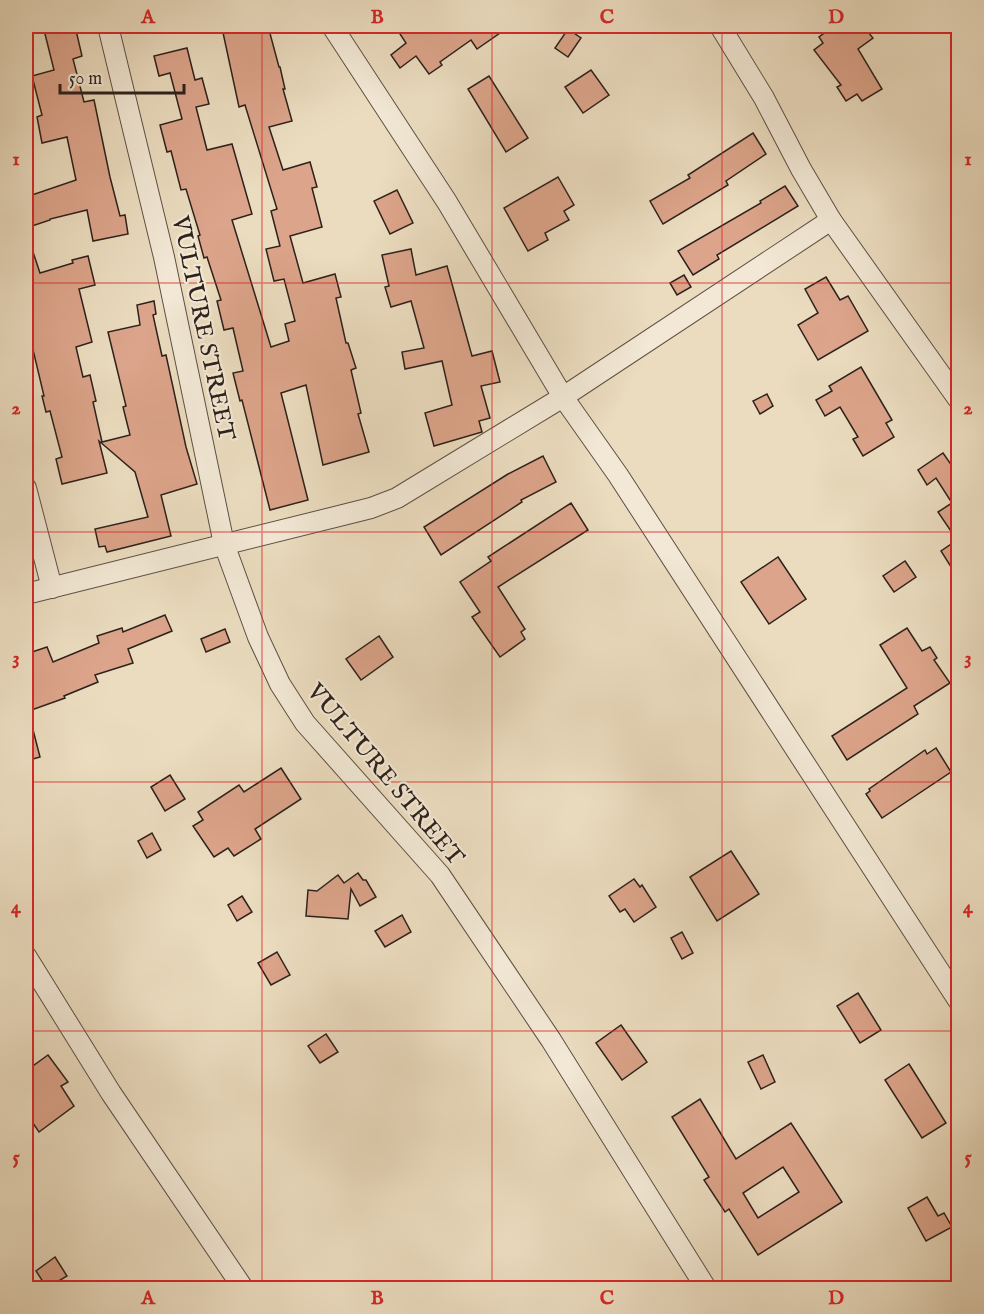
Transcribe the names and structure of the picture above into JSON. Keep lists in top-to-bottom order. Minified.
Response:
{"streets":{"street":["VULTURE STREET"]},"scale_bar":"50 m","grid":{"columns":["A","B","C","D"],"rows":["1","2","3","4","5"]}}
